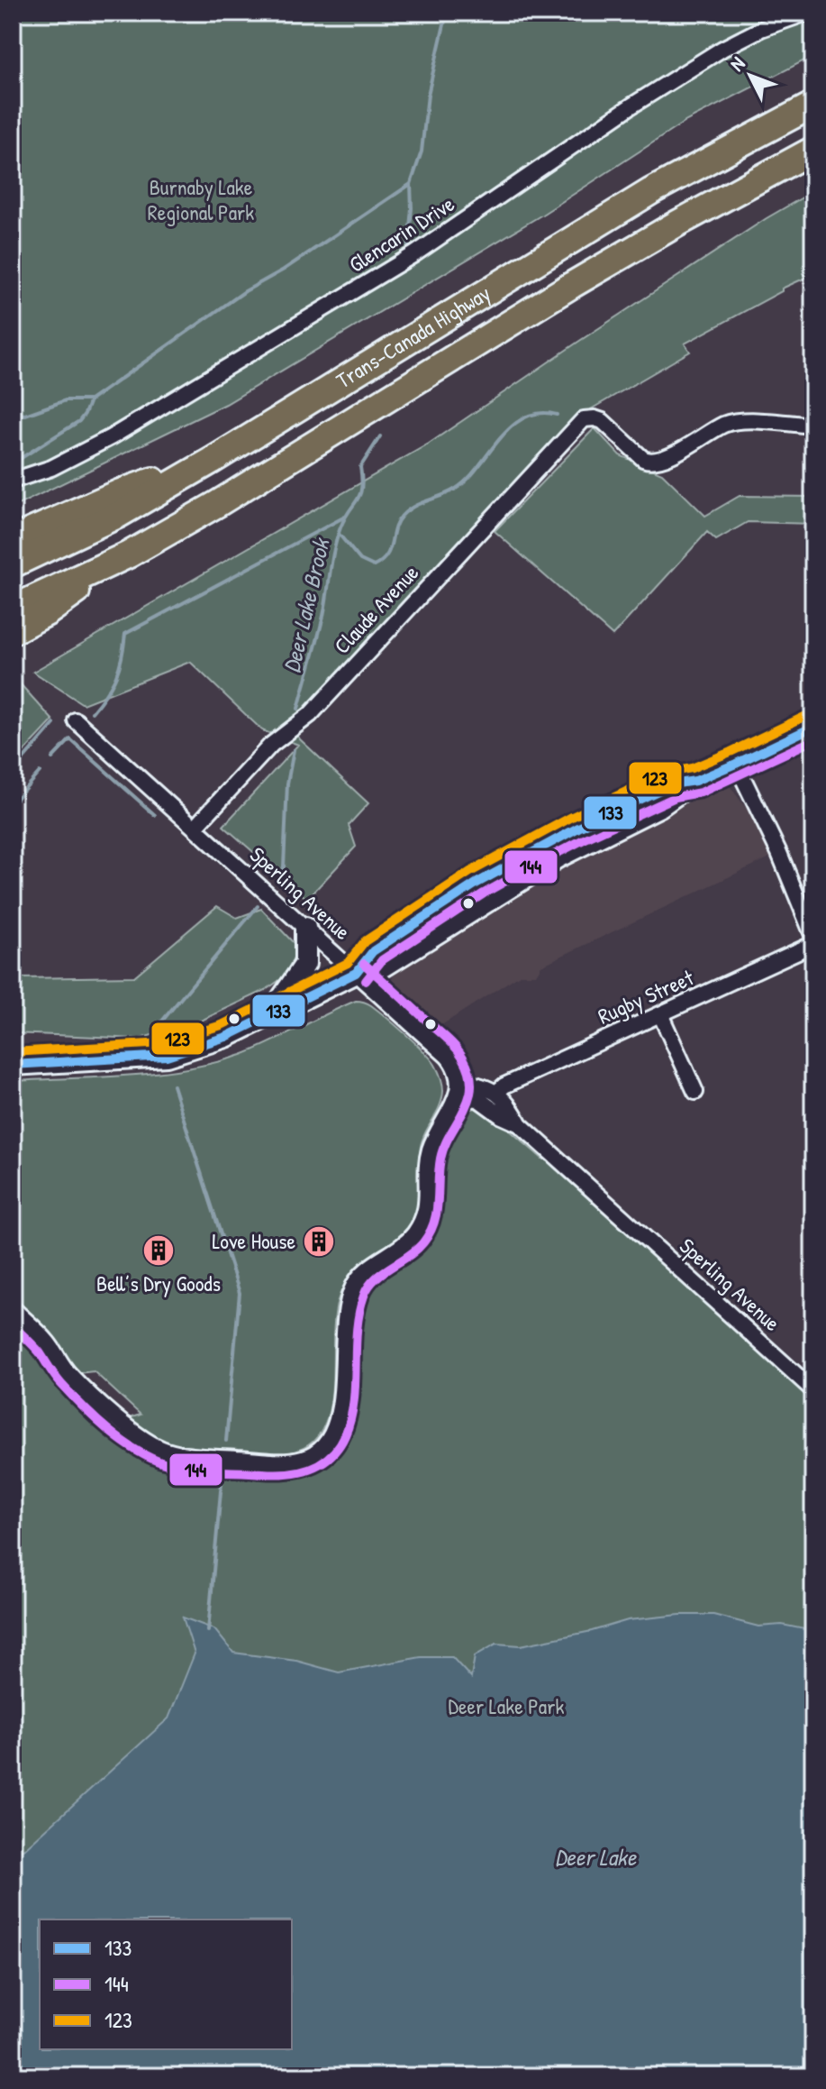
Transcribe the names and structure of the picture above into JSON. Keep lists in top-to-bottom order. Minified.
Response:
{"streets":{"highway":["Trans-Canada Highway"],"street":["Glencarin Drive","Claude Avenue","Sperling Avenue","Rugby Street"]},"crossings":[["Claude Avenue","Sperling Avenue"],["Sperling Avenue","Rugby Street"]],"water":["Deer Lake Brook","Deer Lake"],"parks":["Burnaby Lake Regional Park","Deer Lake Park"],"places":{"building":["Love House","Bell’s Dry Goods"]},"lines":["transit line 123","transit line 133","transit line 144"],"legend":["133","144","123"],"north":"top left"}
